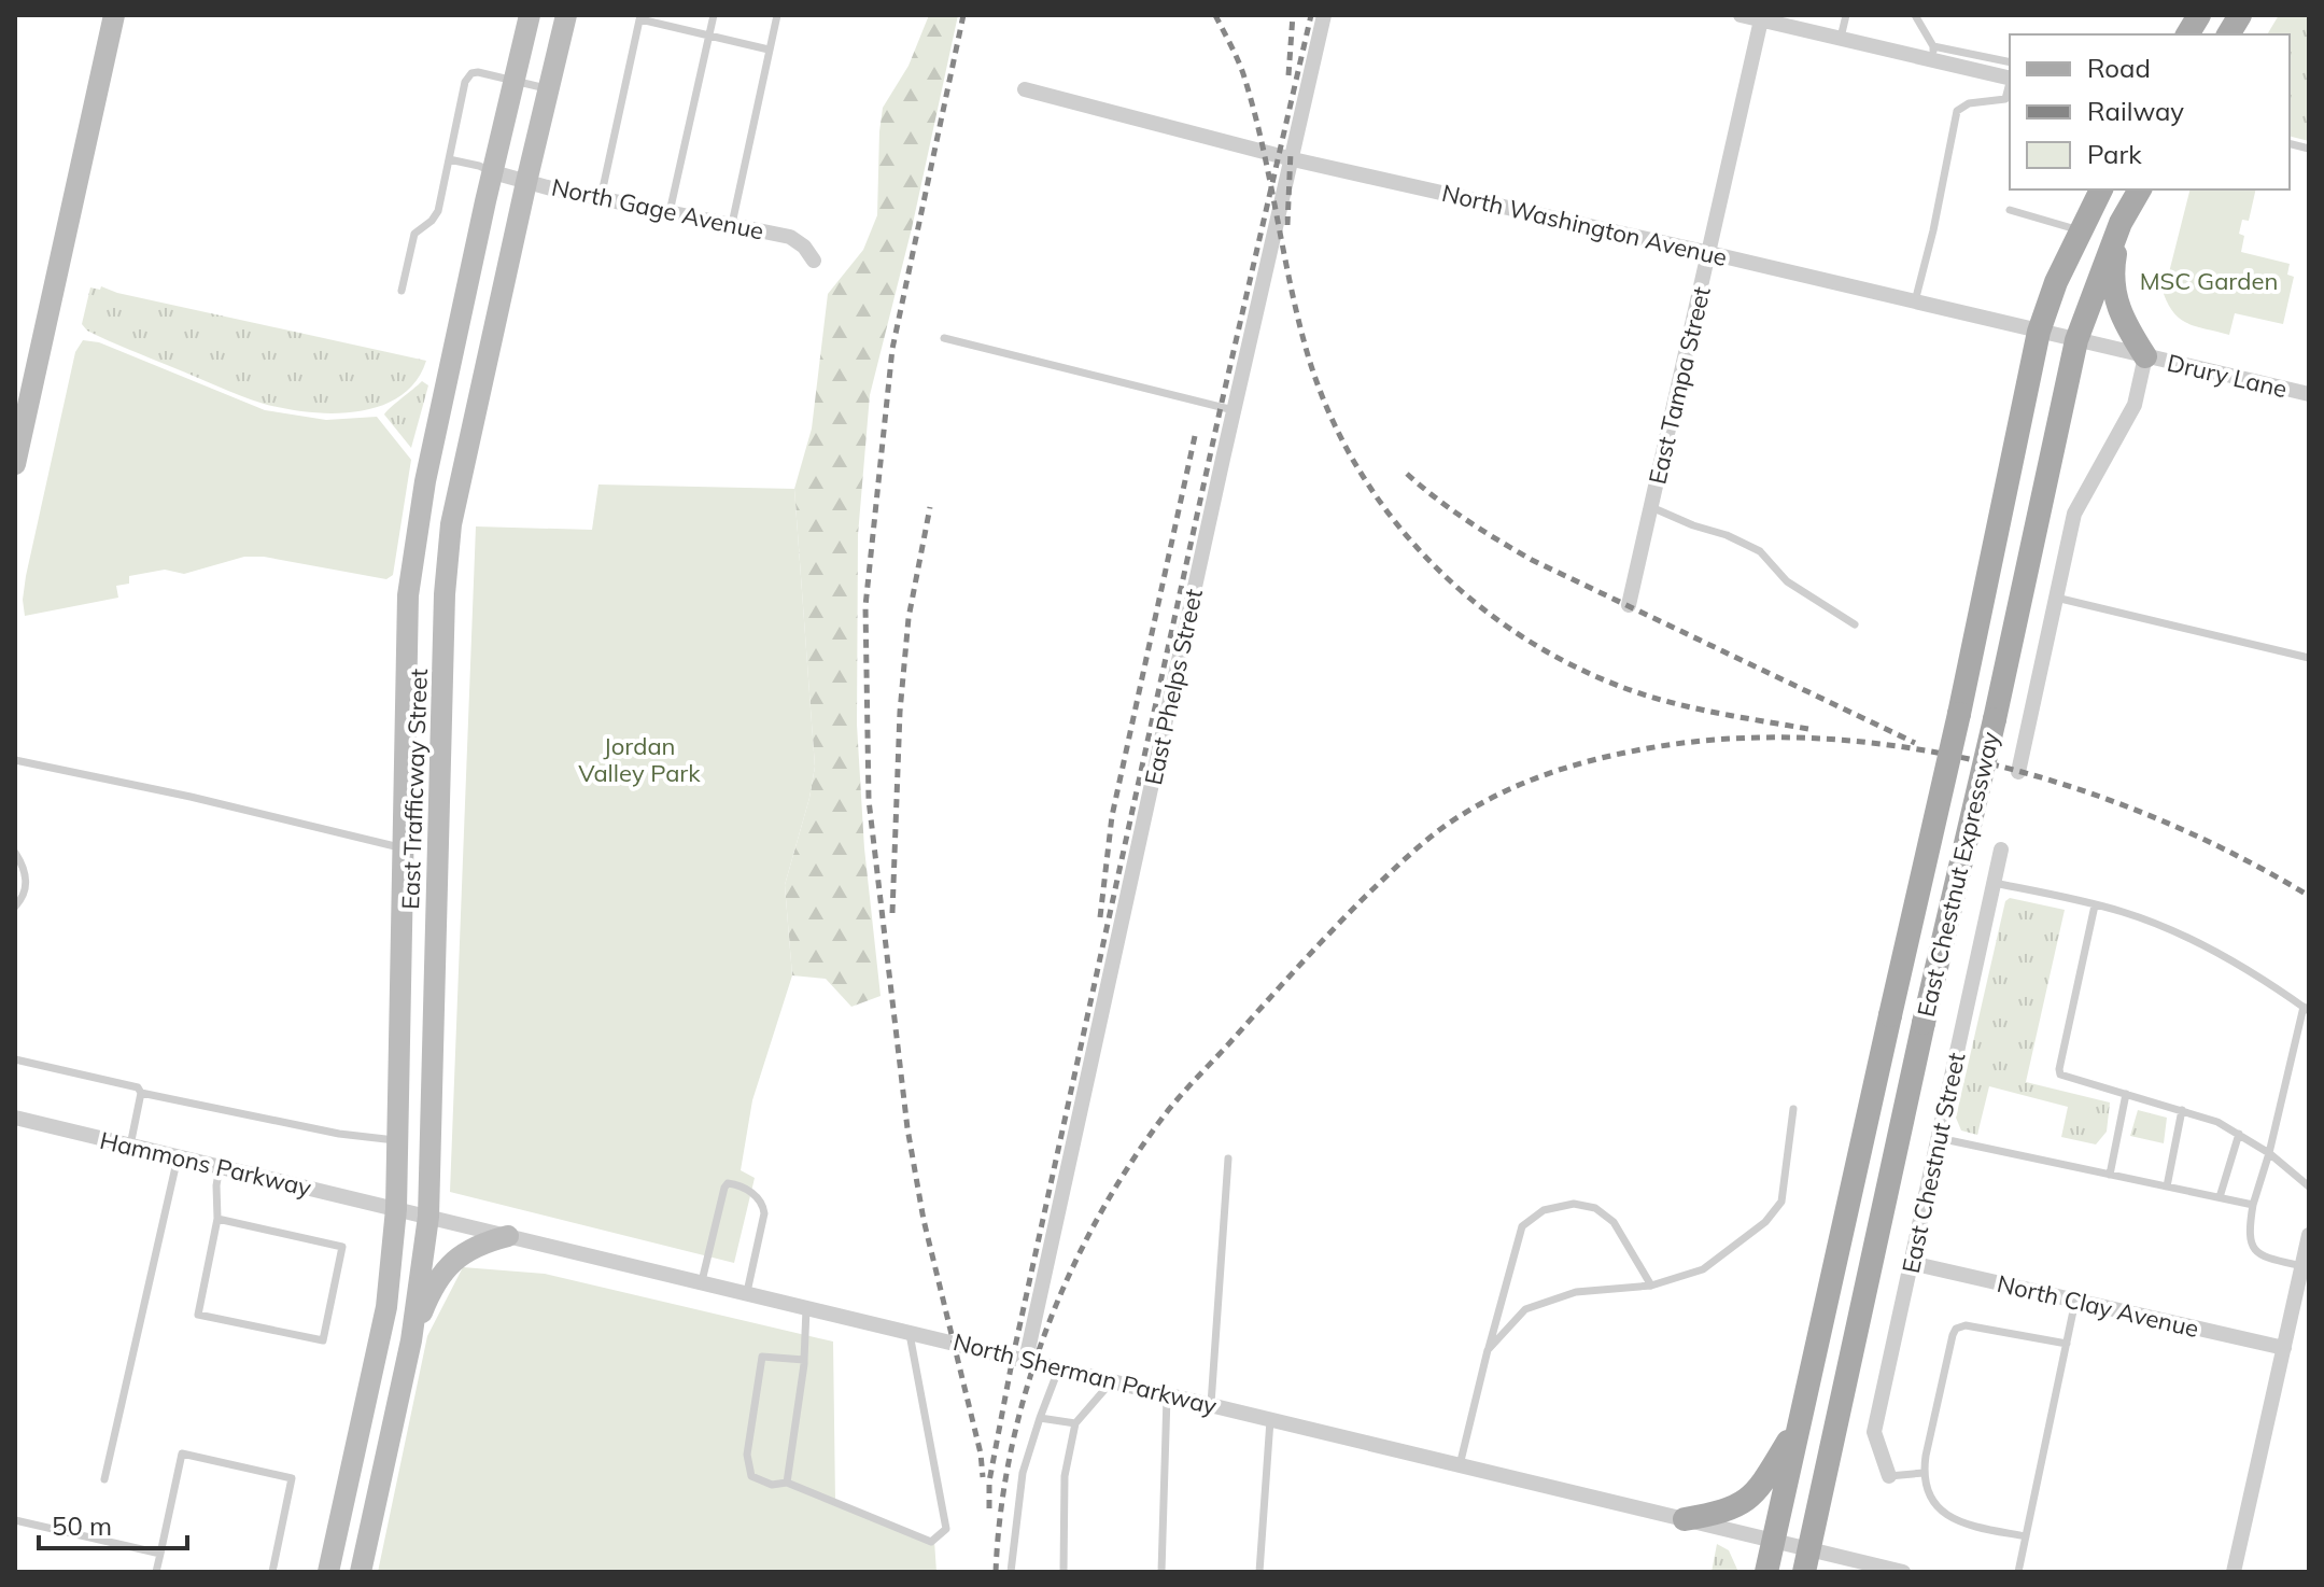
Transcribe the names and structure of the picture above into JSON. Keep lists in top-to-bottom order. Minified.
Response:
{"streets":{"main road":["East Trafficway Street","East Chestnut Expressway"],"street":["North Gage Avenue","North Washington Avenue","Drury Lane","East Tampa Street","East Phelps Street","East Chestnut Street","Hammons Parkway","North Clay Avenue","North Sherman Parkway"]},"crossings":[["North Gage Avenue","East Trafficway Street"],["North Washington Avenue","Drury Lane"],["North Washington Avenue","East Tampa Street"],["North Washington Avenue","East Phelps Street"],["North Washington Avenue","East Chestnut Expressway"],["East Phelps Street","North Sherman Parkway"],["East Trafficway Street","Hammons Parkway"],["East Trafficway Street","North Sherman Parkway"],["East Chestnut Expressway","North Sherman Parkway"],["East Chestnut Street","North Clay Avenue"],["Hammons Parkway","North Sherman Parkway"]],"parks":["MSC Garden","Jordan Valley Park"],"legend":["Road","Railway","Park"],"scale_bar":"50 m"}
